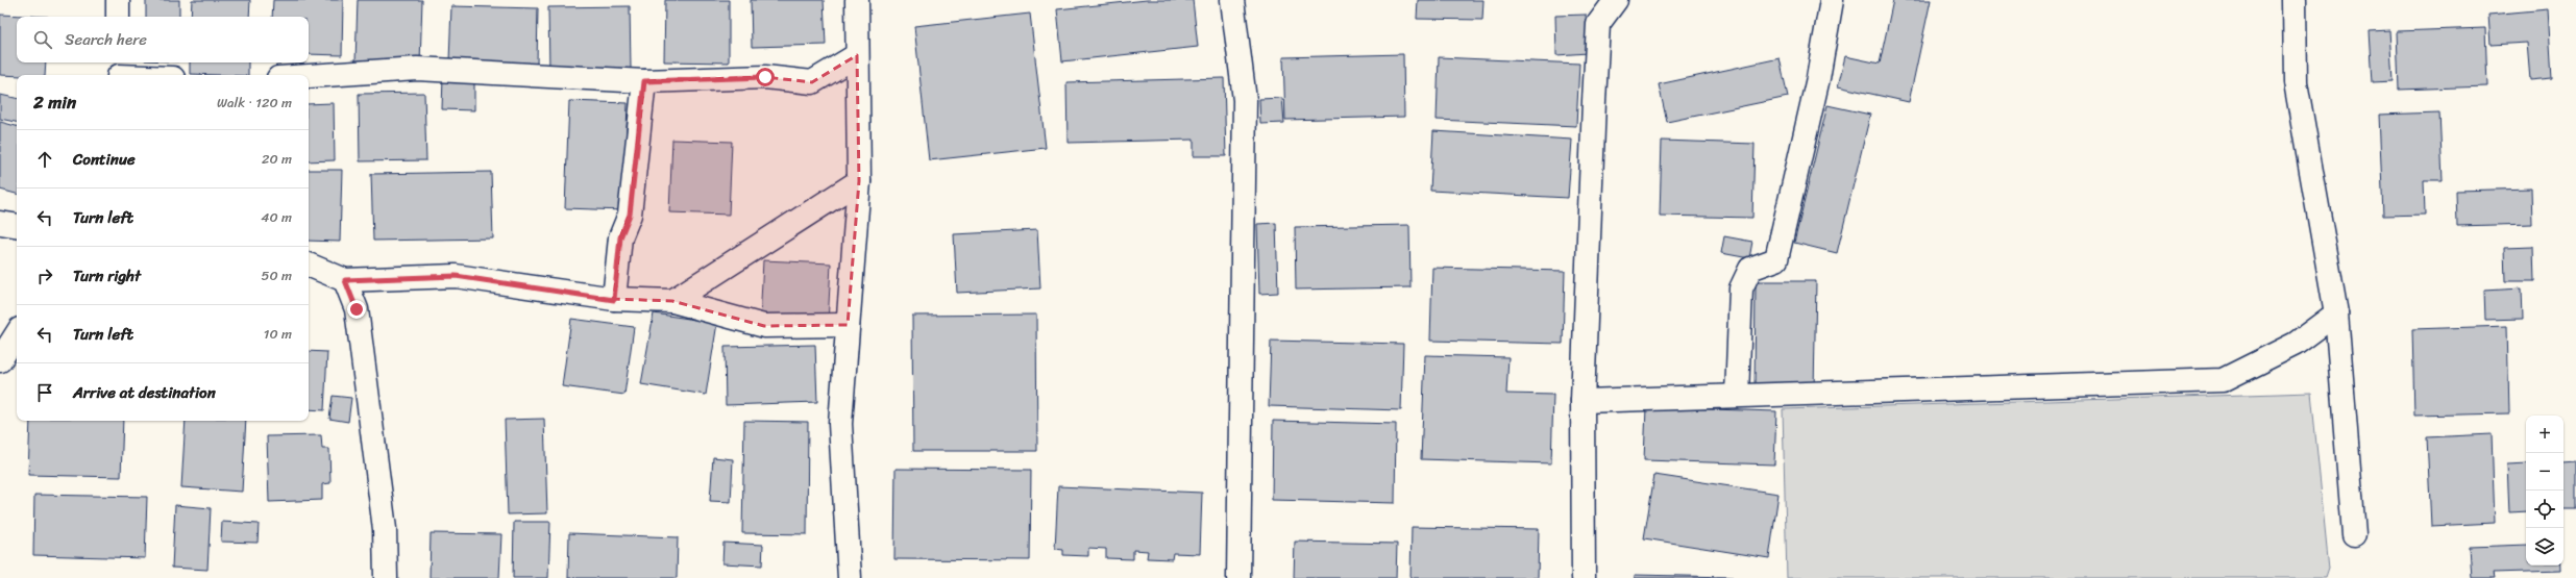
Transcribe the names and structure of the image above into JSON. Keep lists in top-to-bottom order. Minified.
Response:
{"page":{"search":"Search here","heading":["2 min","Walk · 120 m"],"list":[["Continue","20 m"],["Turn left","40 m"],["Turn right","50 m"],["Turn left","10 m"],"Arrive at destination"],"map_buttons":["+","−"]}}
